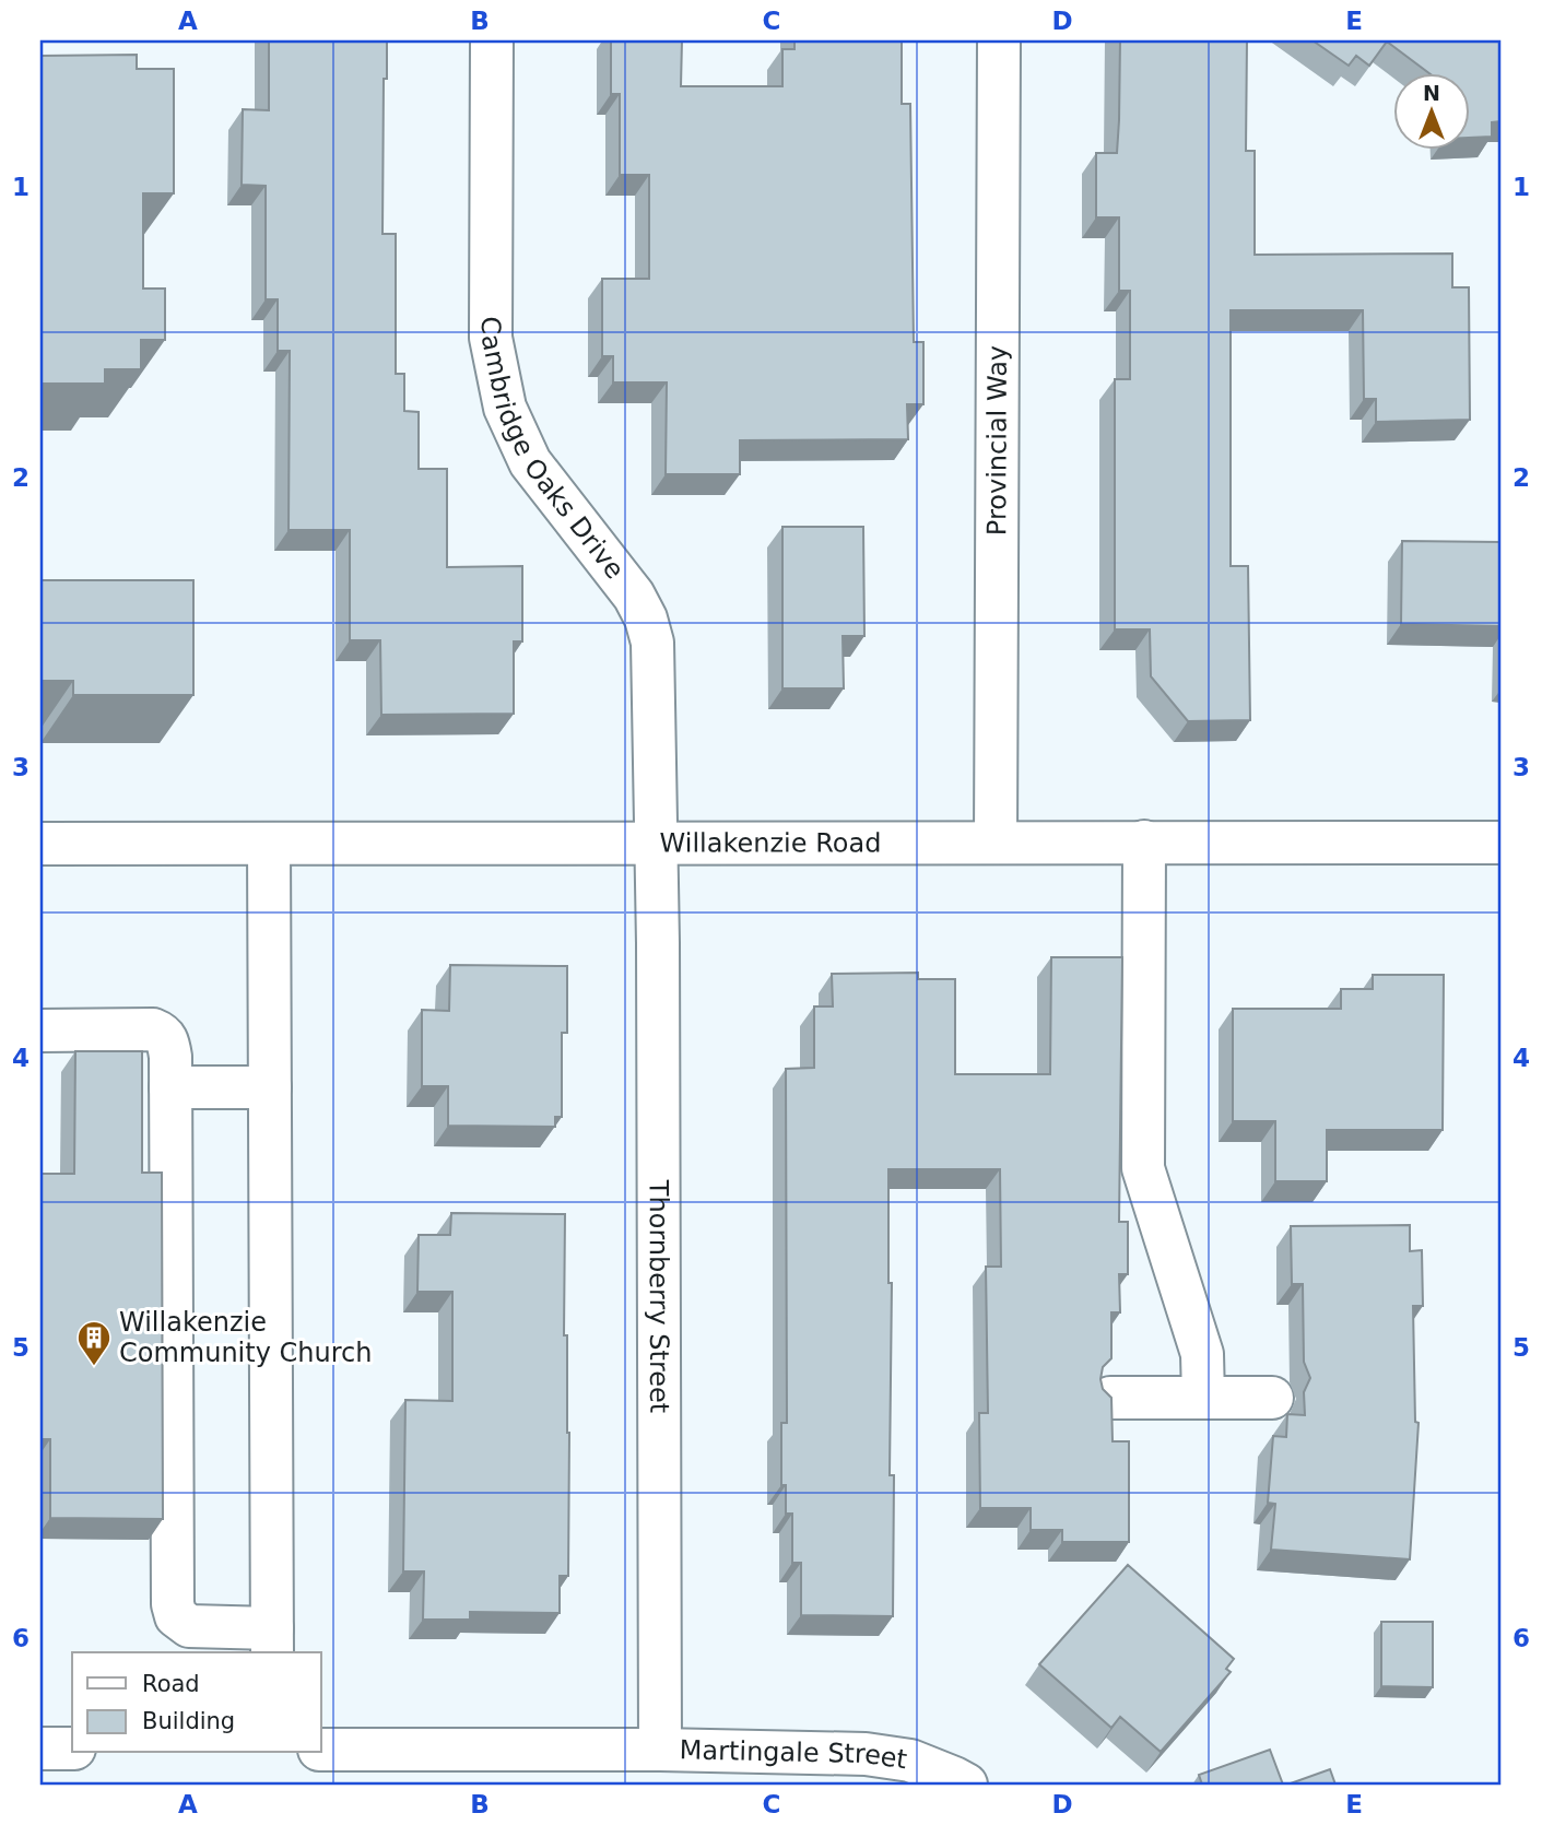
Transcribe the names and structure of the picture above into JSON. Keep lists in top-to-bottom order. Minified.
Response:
{"streets":{"street":["Provincial Way","Cambridge Oaks Drive","Willakenzie Road","Thornberry Street","Martingale Street"]},"crossings":[["Provincial Way","Willakenzie Road"],["Cambridge Oaks Drive","Willakenzie Road"],["Cambridge Oaks Drive","Thornberry Street"],["Willakenzie Road","Thornberry Street"],["Thornberry Street","Martingale Street"]],"places":{"building":["Willakenzie Community Church"]},"legend":["Road","Building"],"north":"top","grid":{"columns":["A","B","C","D","E"],"rows":["1","2","3","4","5","6"]}}
